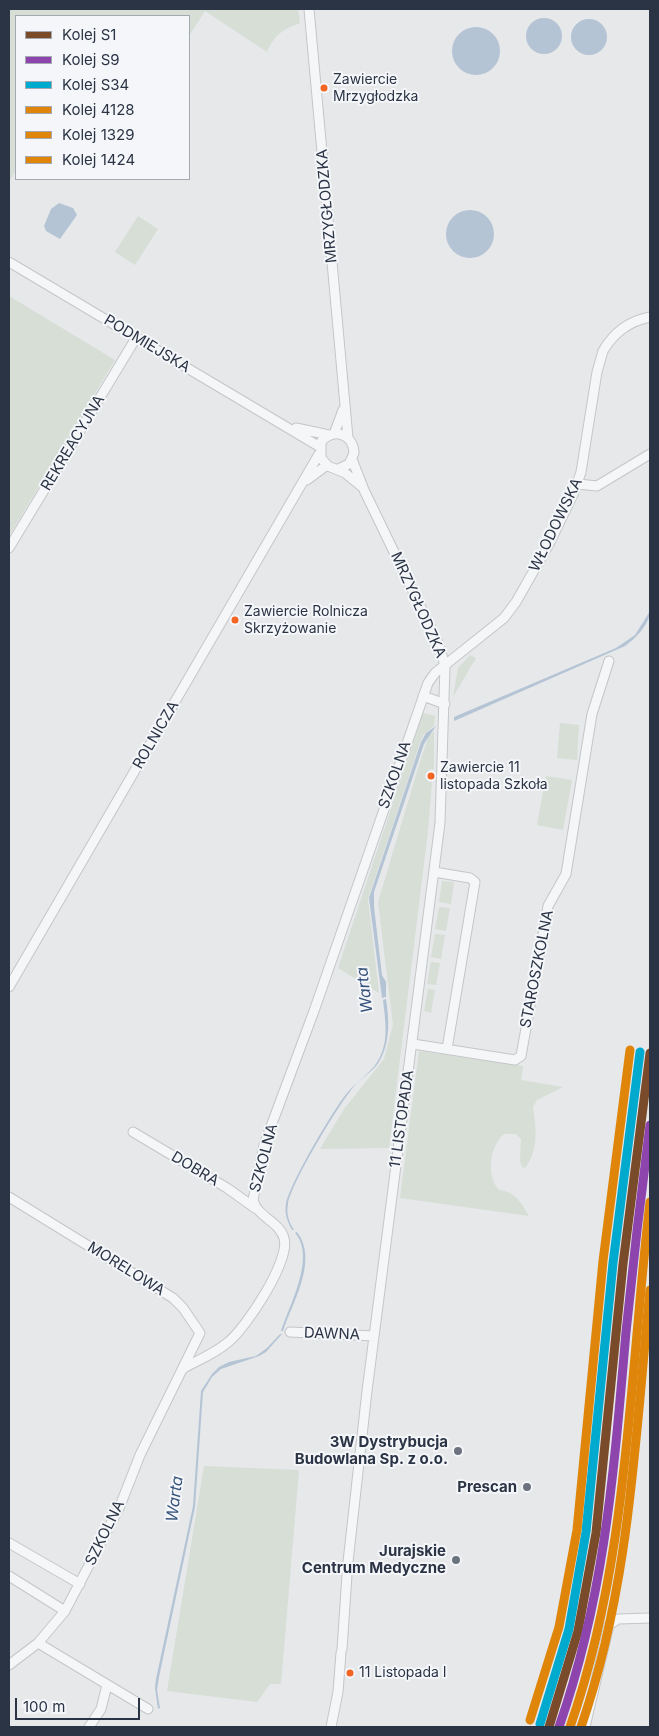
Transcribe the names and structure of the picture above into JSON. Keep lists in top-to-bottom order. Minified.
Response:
{"streets":{"street":["MRZYGŁODZKA","PODMIEJSKA","REKREACYJNA","WŁODOWSKA","ROLNICZA","SZKOLNA","STAROSZKOLNA","11 LISTOPADA","DOBRA","MORELOWA","DAWNA"]},"crossings":[["MRZYGŁODZKA","PODMIEJSKA"],["MRZYGŁODZKA","WŁODOWSKA"],["MRZYGŁODZKA","ROLNICZA"],["MRZYGŁODZKA","SZKOLNA"],["MRZYGŁODZKA","11 LISTOPADA"],["PODMIEJSKA","REKREACYJNA"],["PODMIEJSKA","ROLNICZA"],["WŁODOWSKA","SZKOLNA"],["WŁODOWSKA","11 LISTOPADA"],["SZKOLNA","11 LISTOPADA"],["SZKOLNA","DOBRA"],["SZKOLNA","MORELOWA"],["STAROSZKOLNA","11 LISTOPADA"],["11 LISTOPADA","DAWNA"]],"water":["Warta"],"places":["Zawiercie Mrzygłodzka","Zawiercie Rolnicza Skrzyżowanie","Zawiercie 11 listopada Szkoła","3W Dystrybucja Budowlana Sp. z o.o.","Prescan","Jurajskie Centrum Medyczne","11 Listopada I"],"lines":["rail line 1329","rail line S34","rail line S1","rail line S9","rail line 4128","rail line 1424"],"legend":["Kolej S1","Kolej S9","Kolej S34","Kolej 4128","Kolej 1329","Kolej 1424"],"scale_bar":"100 m"}
